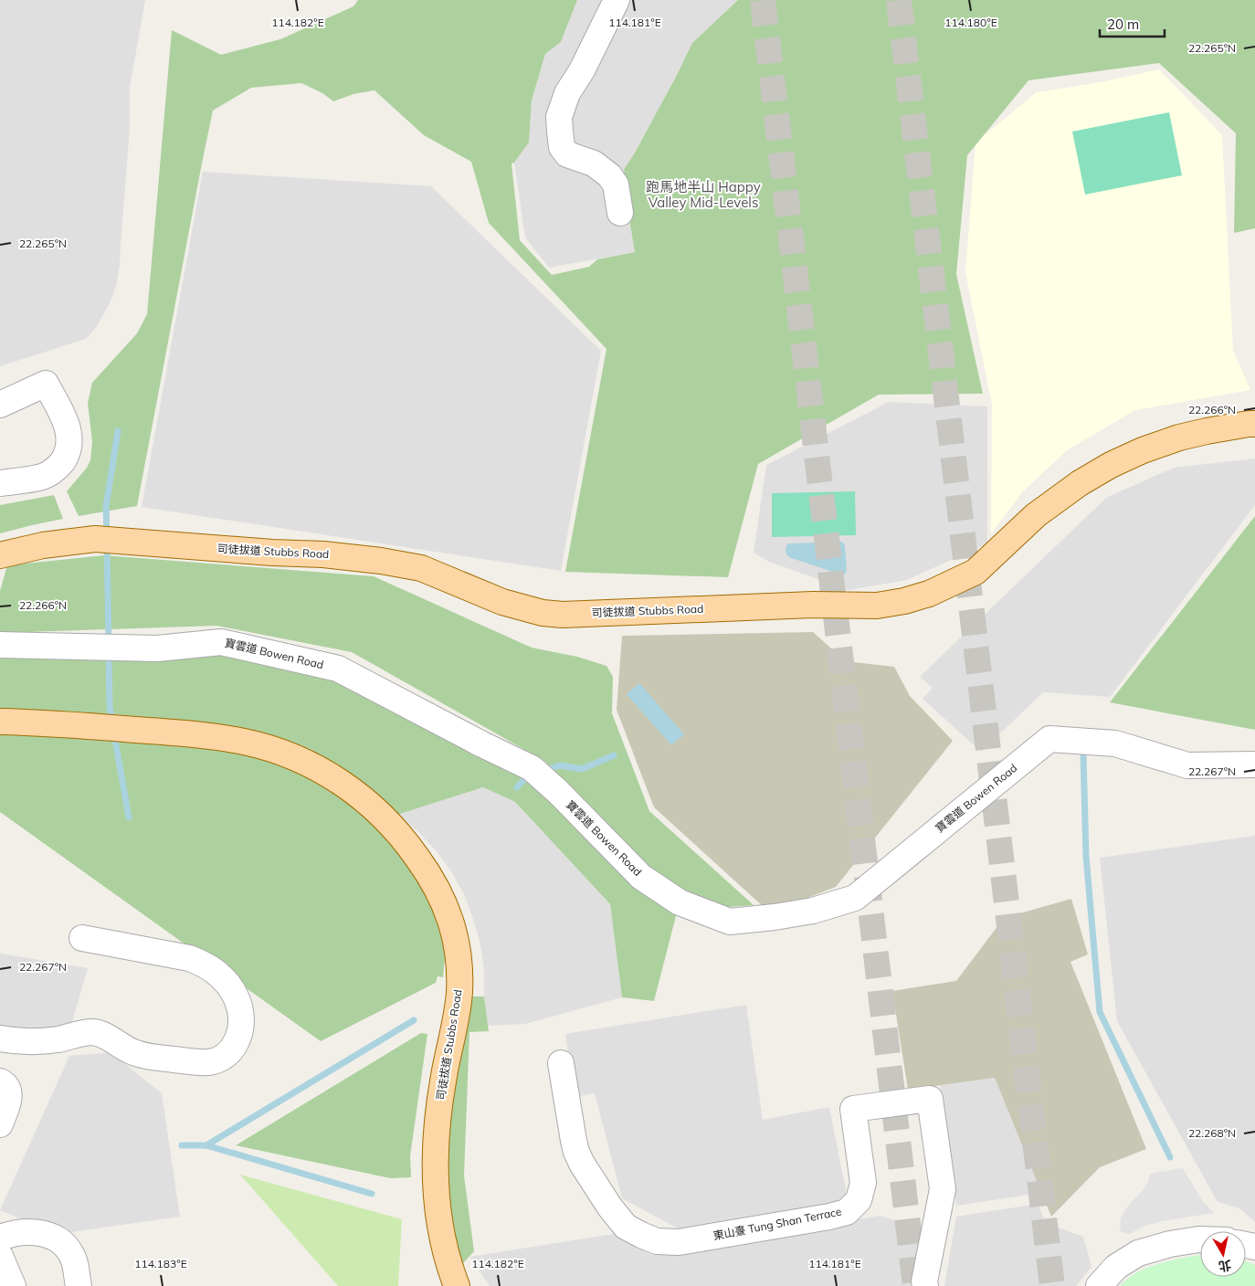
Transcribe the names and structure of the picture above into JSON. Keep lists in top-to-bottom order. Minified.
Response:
{"streets":{"main road":["司徒拔道 Stubbs Road"],"street":["寶雲道 Bowen Road","東山臺 Tung Shan Terrace"]},"districts":["跑馬地半山 Happy Valley Mid-Levels"],"scale_bar":"20 m","north":"bottom","coordinates":["114.182°E","114.181°E","114.180°E","22.265°N","22.266°N","22.267°N","22.268°N","114.183°E"]}
